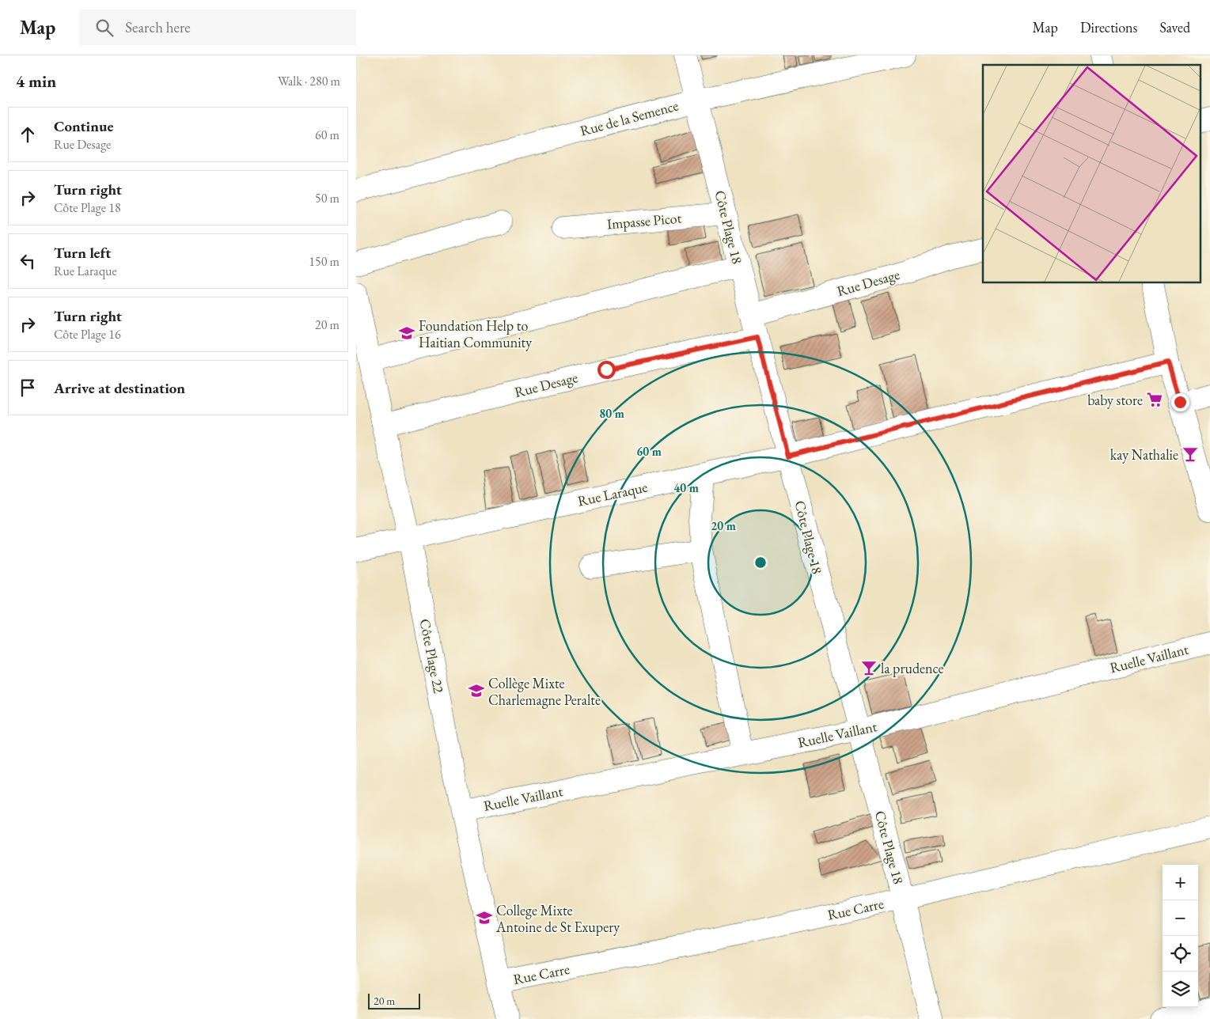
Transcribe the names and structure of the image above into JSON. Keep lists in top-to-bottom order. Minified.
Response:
{"streets":{"street":["Rue de la Semence","Impasse Picot","Côte Plage 18","Rue Desage","Rue Laraque","Côte Plage 22","Ruelle Vaillant","Rue Carre"]},"crossings":[["Rue de la Semence","Côte Plage 18"],["Impasse Picot","Côte Plage 18"],["Côte Plage 18","Rue Desage"],["Côte Plage 18","Rue Laraque"],["Côte Plage 18","Ruelle Vaillant"],["Côte Plage 18","Rue Carre"],["Rue Desage","Côte Plage 22"],["Rue Laraque","Côte Plage 22"],["Côte Plage 22","Ruelle Vaillant"],["Côte Plage 22","Rue Carre"]],"places":{"school or university":["Foundation Help to Haitian Community","Collège Mixte Charlemagne Peralte","College Mixte Antoine de St Exupery"],"supermarket":["baby store"],"bar":["kay Nathalie","la prudence"]},"scale_bar":"20 m","page":{"header":"Map","search":"Search here","nav":["Map","Directions","Saved"],"heading":["4 min","Walk · 280 m"],"list":[["Continue","Rue Desage","60 m"],["Turn right","Côte Plage 18","50 m"],["Turn left","Rue Laraque","150 m"],["Turn right","Côte Plage 16","20 m"],"Arrive at destination"],"map_buttons":["+","−"],"scale":"20 m"},"rings":["80 m","60 m","40 m","20 m"]}
